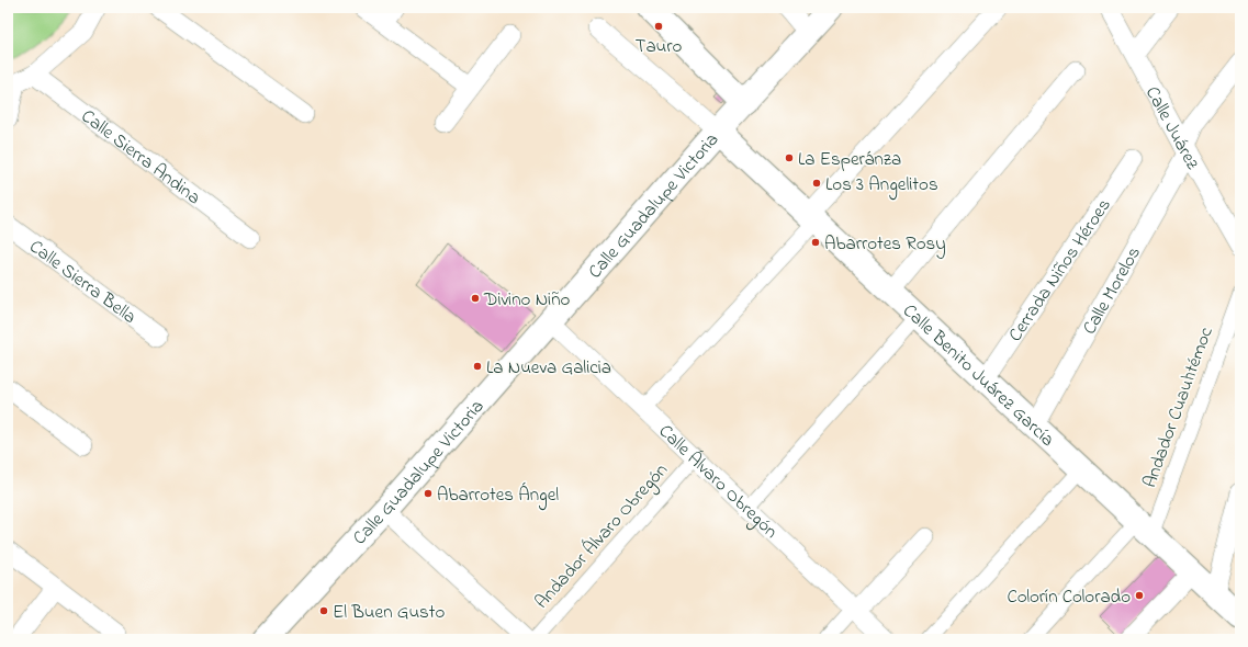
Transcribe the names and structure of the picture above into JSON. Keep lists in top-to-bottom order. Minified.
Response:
{"streets":{"street":["Calle Juárez","Calle Sierra Andina","Calle Guadalupe Victoria","Cerrada Niños Héroes","Calle Sierra Bella","Calle Morelos","Calle Benito Juárez García","Andador Cuauhtémoc","Calle Álvaro Obregón","Andador Álvaro Obregón"]},"crossings":[["Calle Juárez","Calle Morelos"],["Calle Guadalupe Victoria","Calle Benito Juárez García"],["Calle Guadalupe Victoria","Calle Álvaro Obregón"],["Cerrada Niños Héroes","Calle Benito Juárez García"],["Calle Morelos","Calle Benito Juárez García"],["Calle Benito Juárez García","Andador Cuauhtémoc"],["Calle Álvaro Obregón","Andador Álvaro Obregón"]],"places":["Tauro","La Esperánza","Los 3 Angelitos","Abarrotes Rosy","Divino Niño","La Nueva Galicia","Abarrotes Ángel","Colorín Colorado","El Buen Gusto"]}
